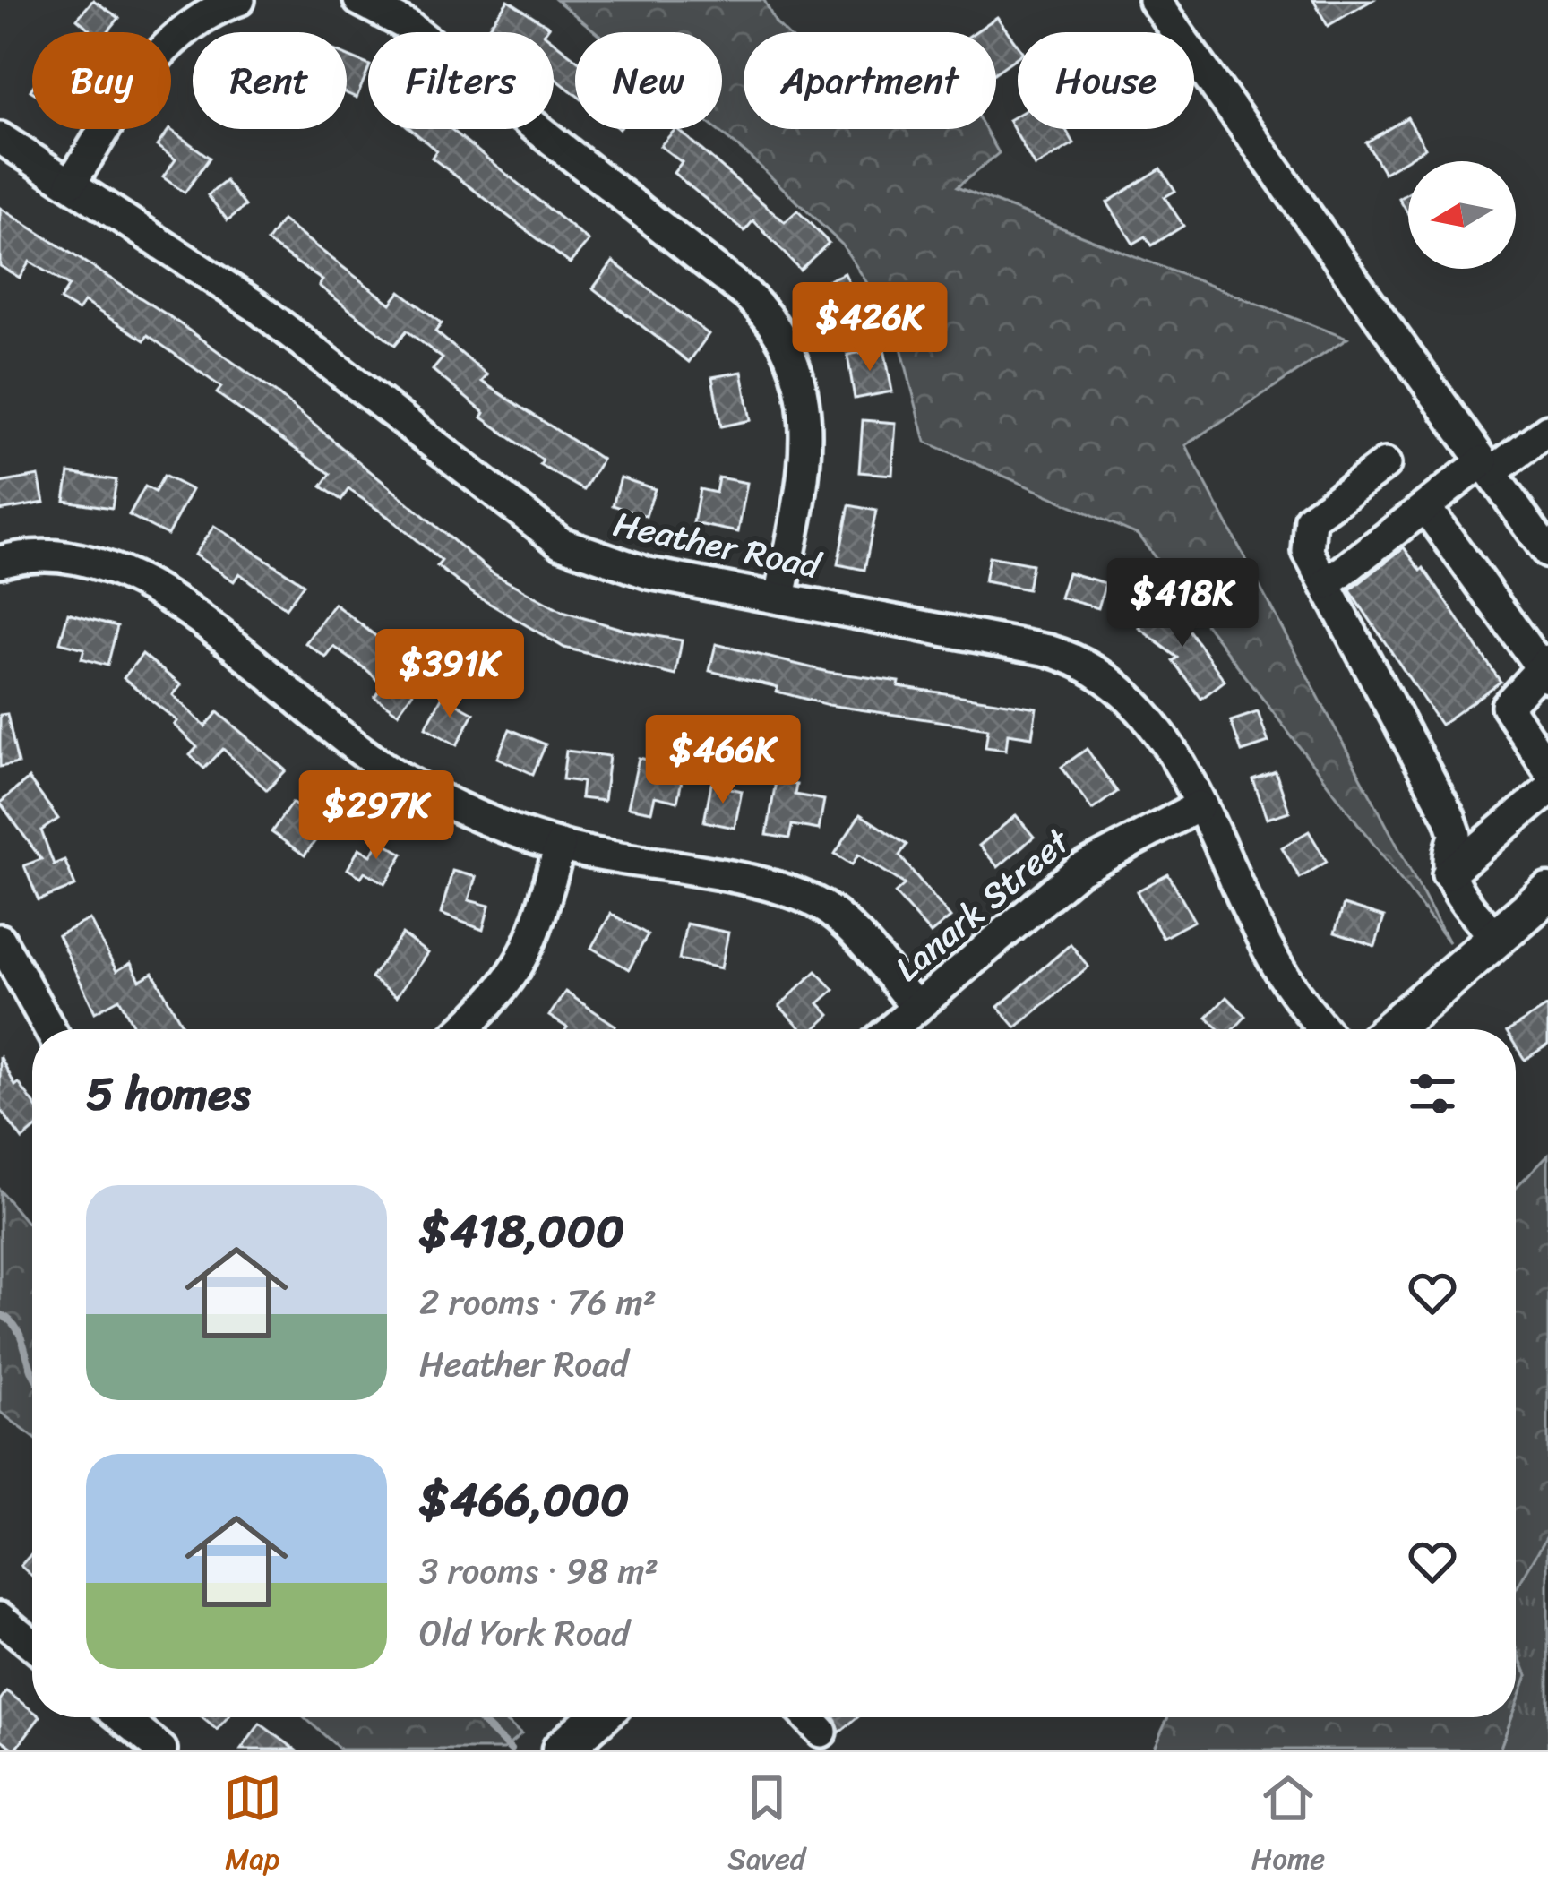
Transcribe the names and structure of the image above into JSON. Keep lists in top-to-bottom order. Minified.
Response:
{"streets":{"street":["Heather Road","Lanark Street"]},"crossings":[["Heather Road","Lanark Street"]],"north":"left","page":{"chip":["Buy","Rent","Filters","New","Apartment","House"],"price":["$426K","$418K","$391K","$466K","$297K"],"heading":"5 homes","list":[{"name":"$418,000","note":"2 rooms · 76 m² · Heather Road"},{"name":"$466,000","note":"3 rooms · 98 m² · Old York Road"}],"tabs":["Map","Saved","Home"]}}
